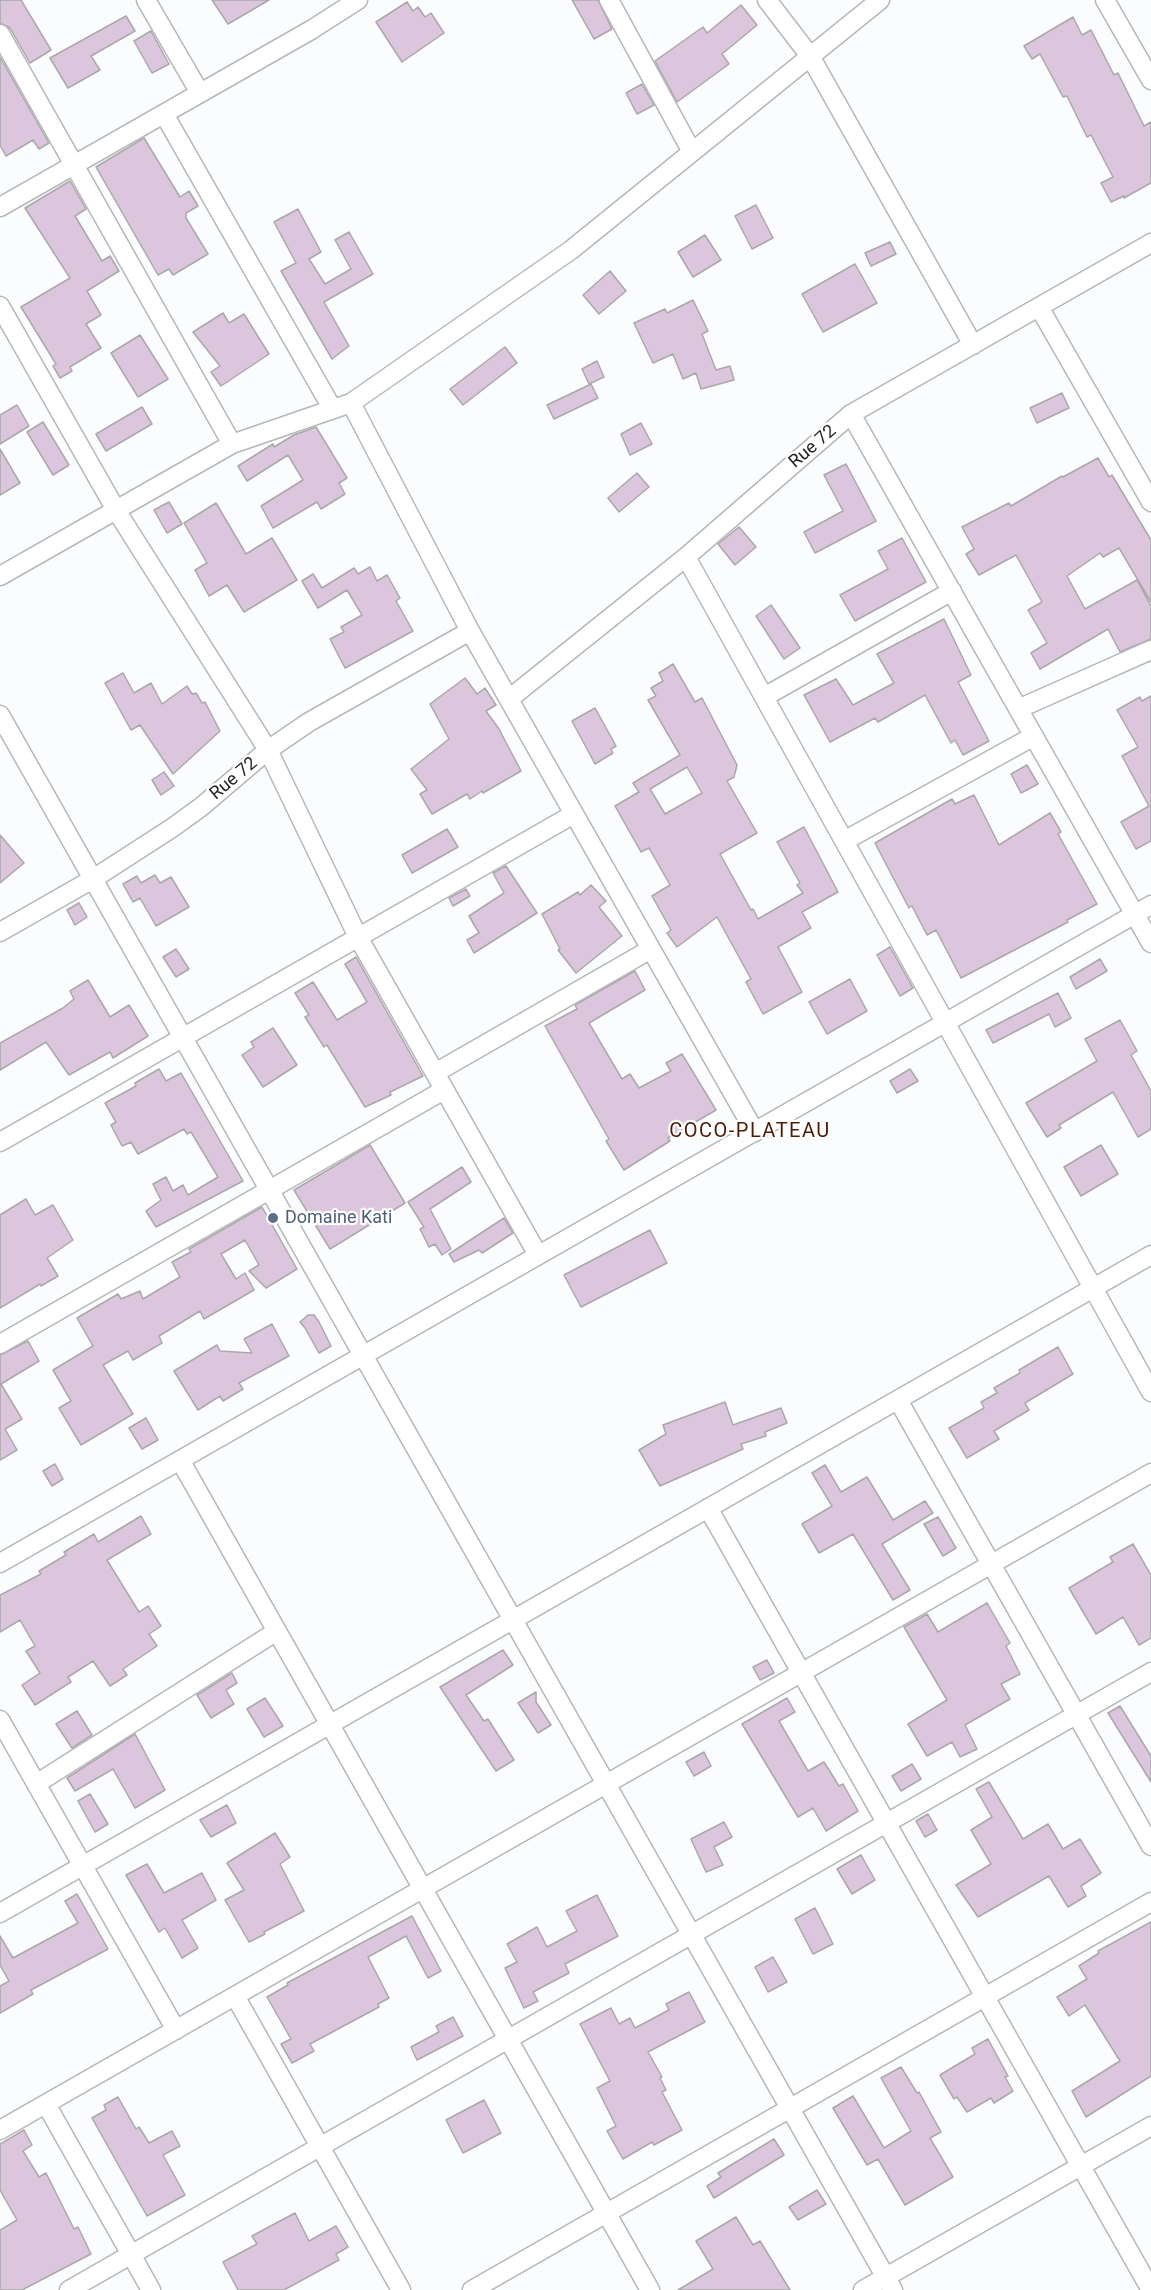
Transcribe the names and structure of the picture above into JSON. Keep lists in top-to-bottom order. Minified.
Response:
{"streets":{"street":["Rue 72"]},"districts":["COCO-PLATEAU"],"places":["Domaine Kati"]}
